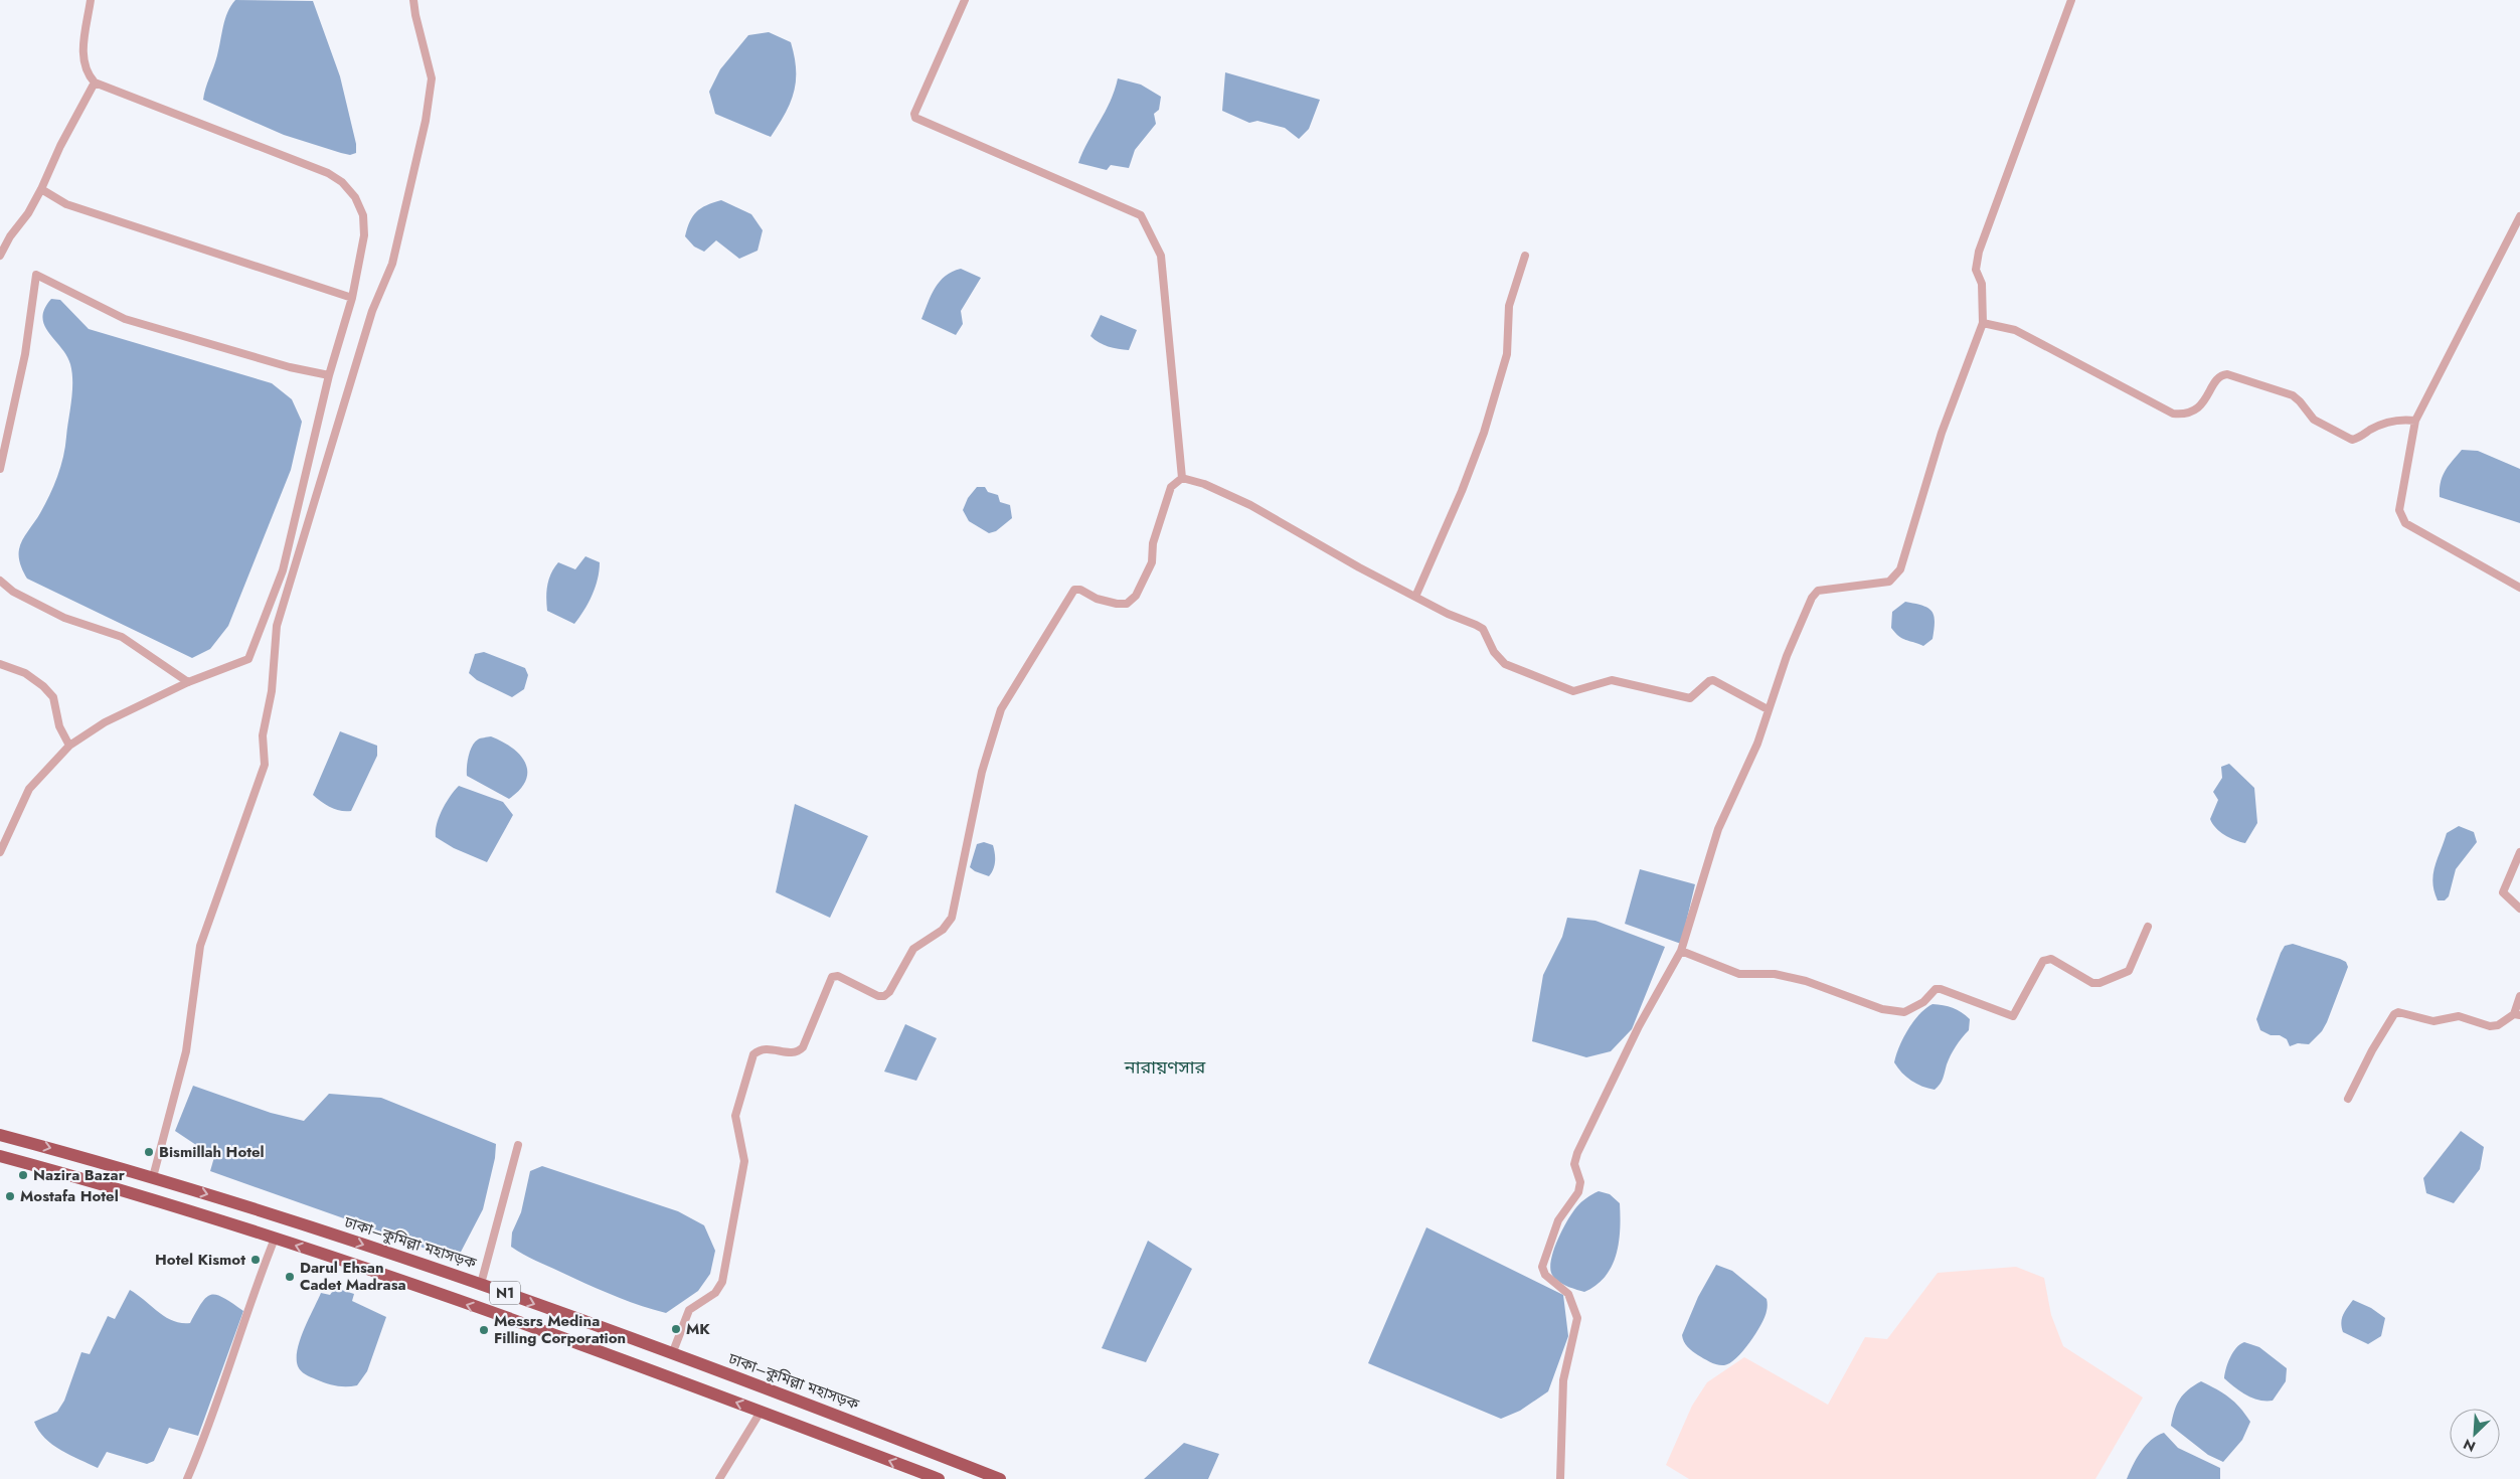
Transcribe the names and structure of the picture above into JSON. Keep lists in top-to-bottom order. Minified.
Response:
{"streets":{"highway":["ঢাকা–কুমিল্লা মহাসড়ক","N1"]},"districts":["নারায়ণসার"],"places":["Bismillah Hotel","Nazira Bazar","Mostafa Hotel","Hotel Kismot","Darul Ehsan Cadet Madrasa","MK","Messrs Medina Filling Corporation"],"north":"bottom left"}
